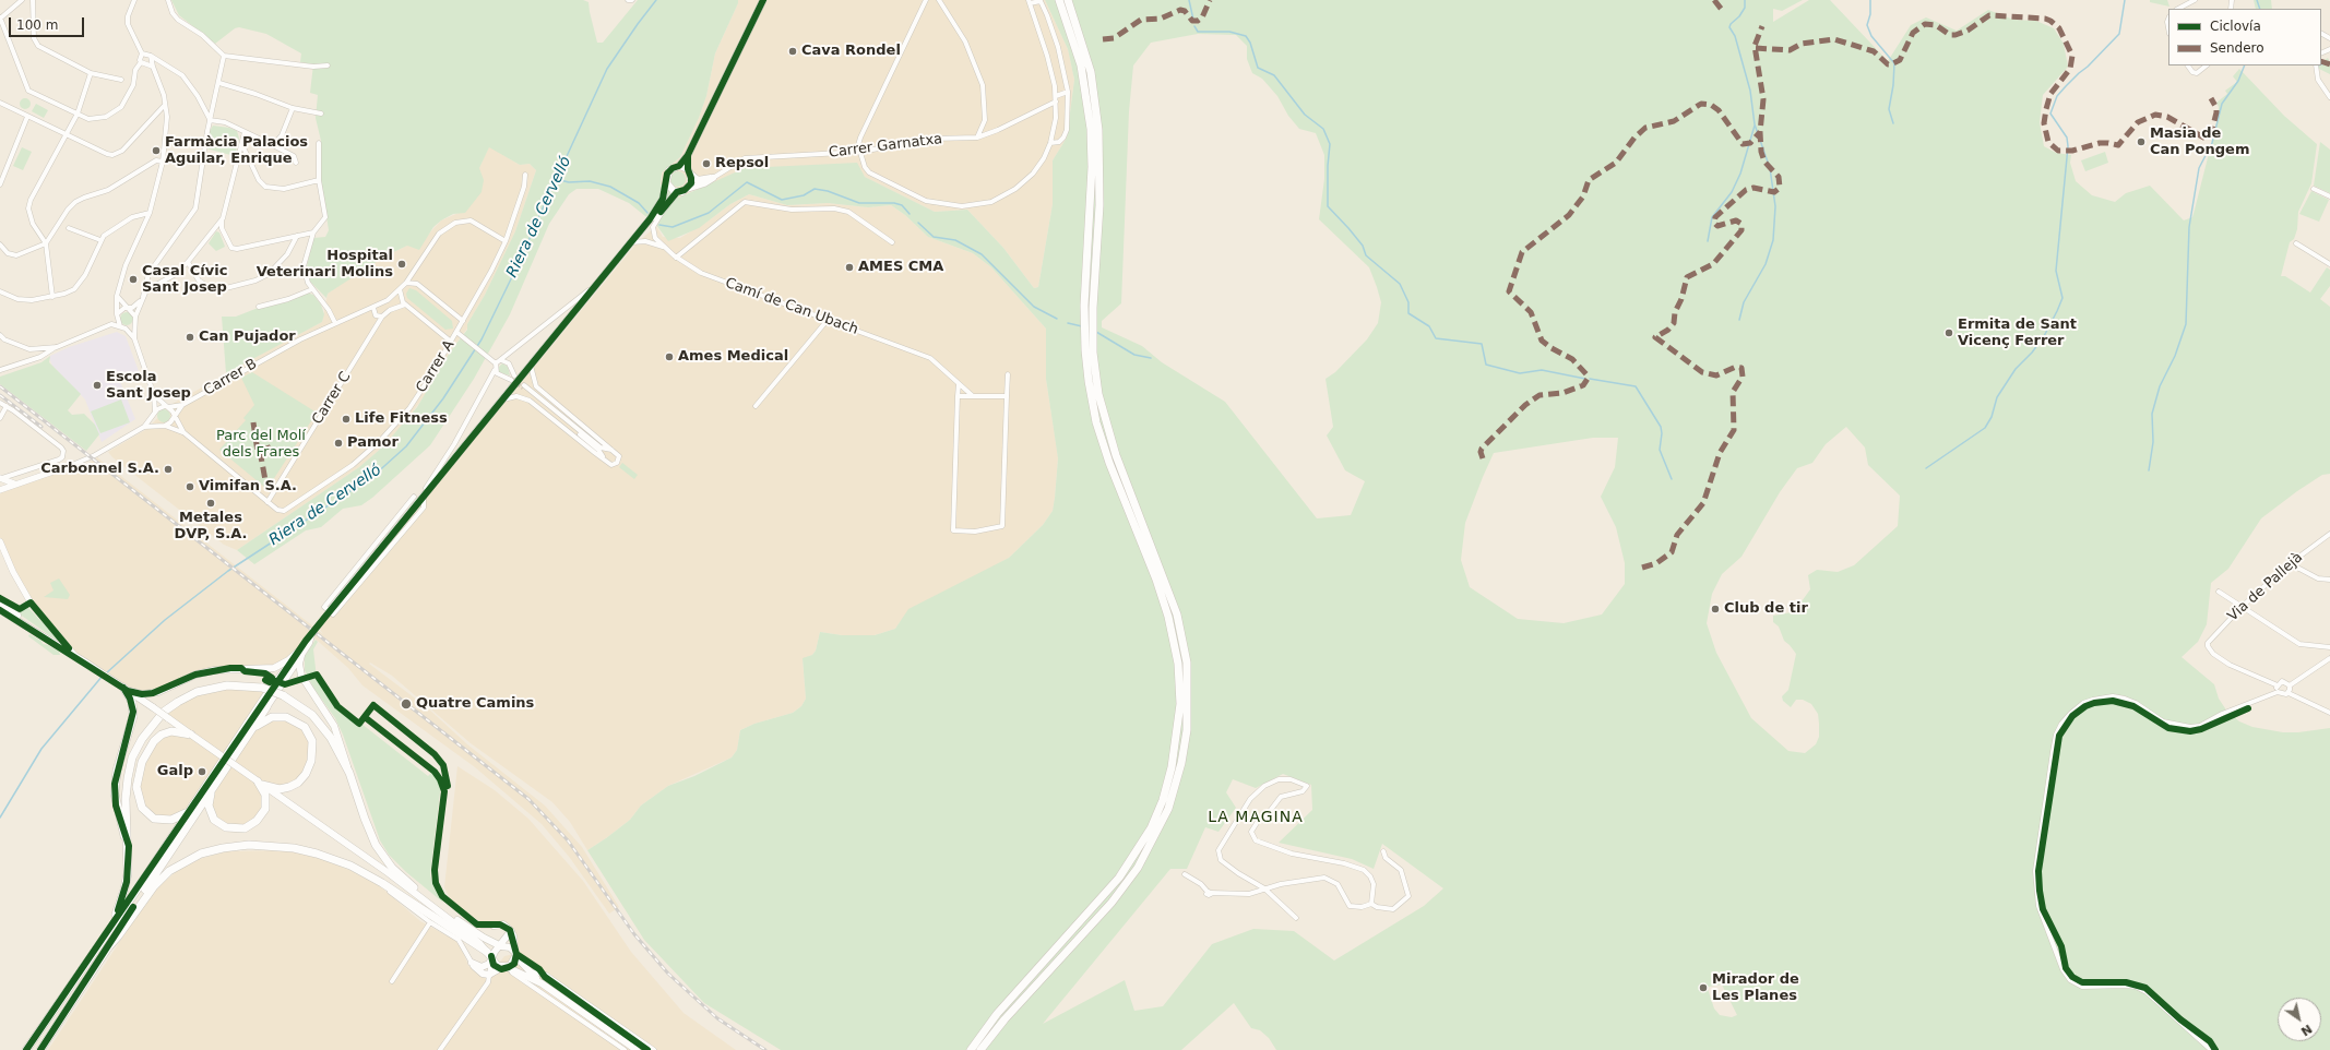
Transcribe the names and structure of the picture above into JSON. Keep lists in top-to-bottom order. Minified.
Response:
{"streets":{"street":["Carrer Garnatxa","Camí de Can Ubach","Carrer A","Carrer B","Carrer C","Via de Pallejà"]},"crossings":[["Carrer A","Carrer B"],["Carrer A","Carrer C"],["Carrer B","Carrer C"]],"districts":["LA MAGINA"],"water":["Riera de Cervelló"],"parks":["Parc del Molí dels Frares"],"places":["Cava Rondel","Masia de Can Pongem","Farmàcia Palacios Aguilar, Enrique","Repsol","Hospital Veterinari Molins","AMES CMA","Casal Cívic Sant Josep","Ermita de Sant Vicenç Ferrer","Can Pujador","Ames Medical","Escola Sant Josep","Life Fitness","Pamor","Carbonnel S.A.","Vimifan S.A.","Metales DVP, S.A.","Club de tir","Quatre Camins","Galp","Mirador de Les Planes"],"legend":["Ciclovía","Sendero"],"scale_bar":"100 m","north":"bottom right"}
